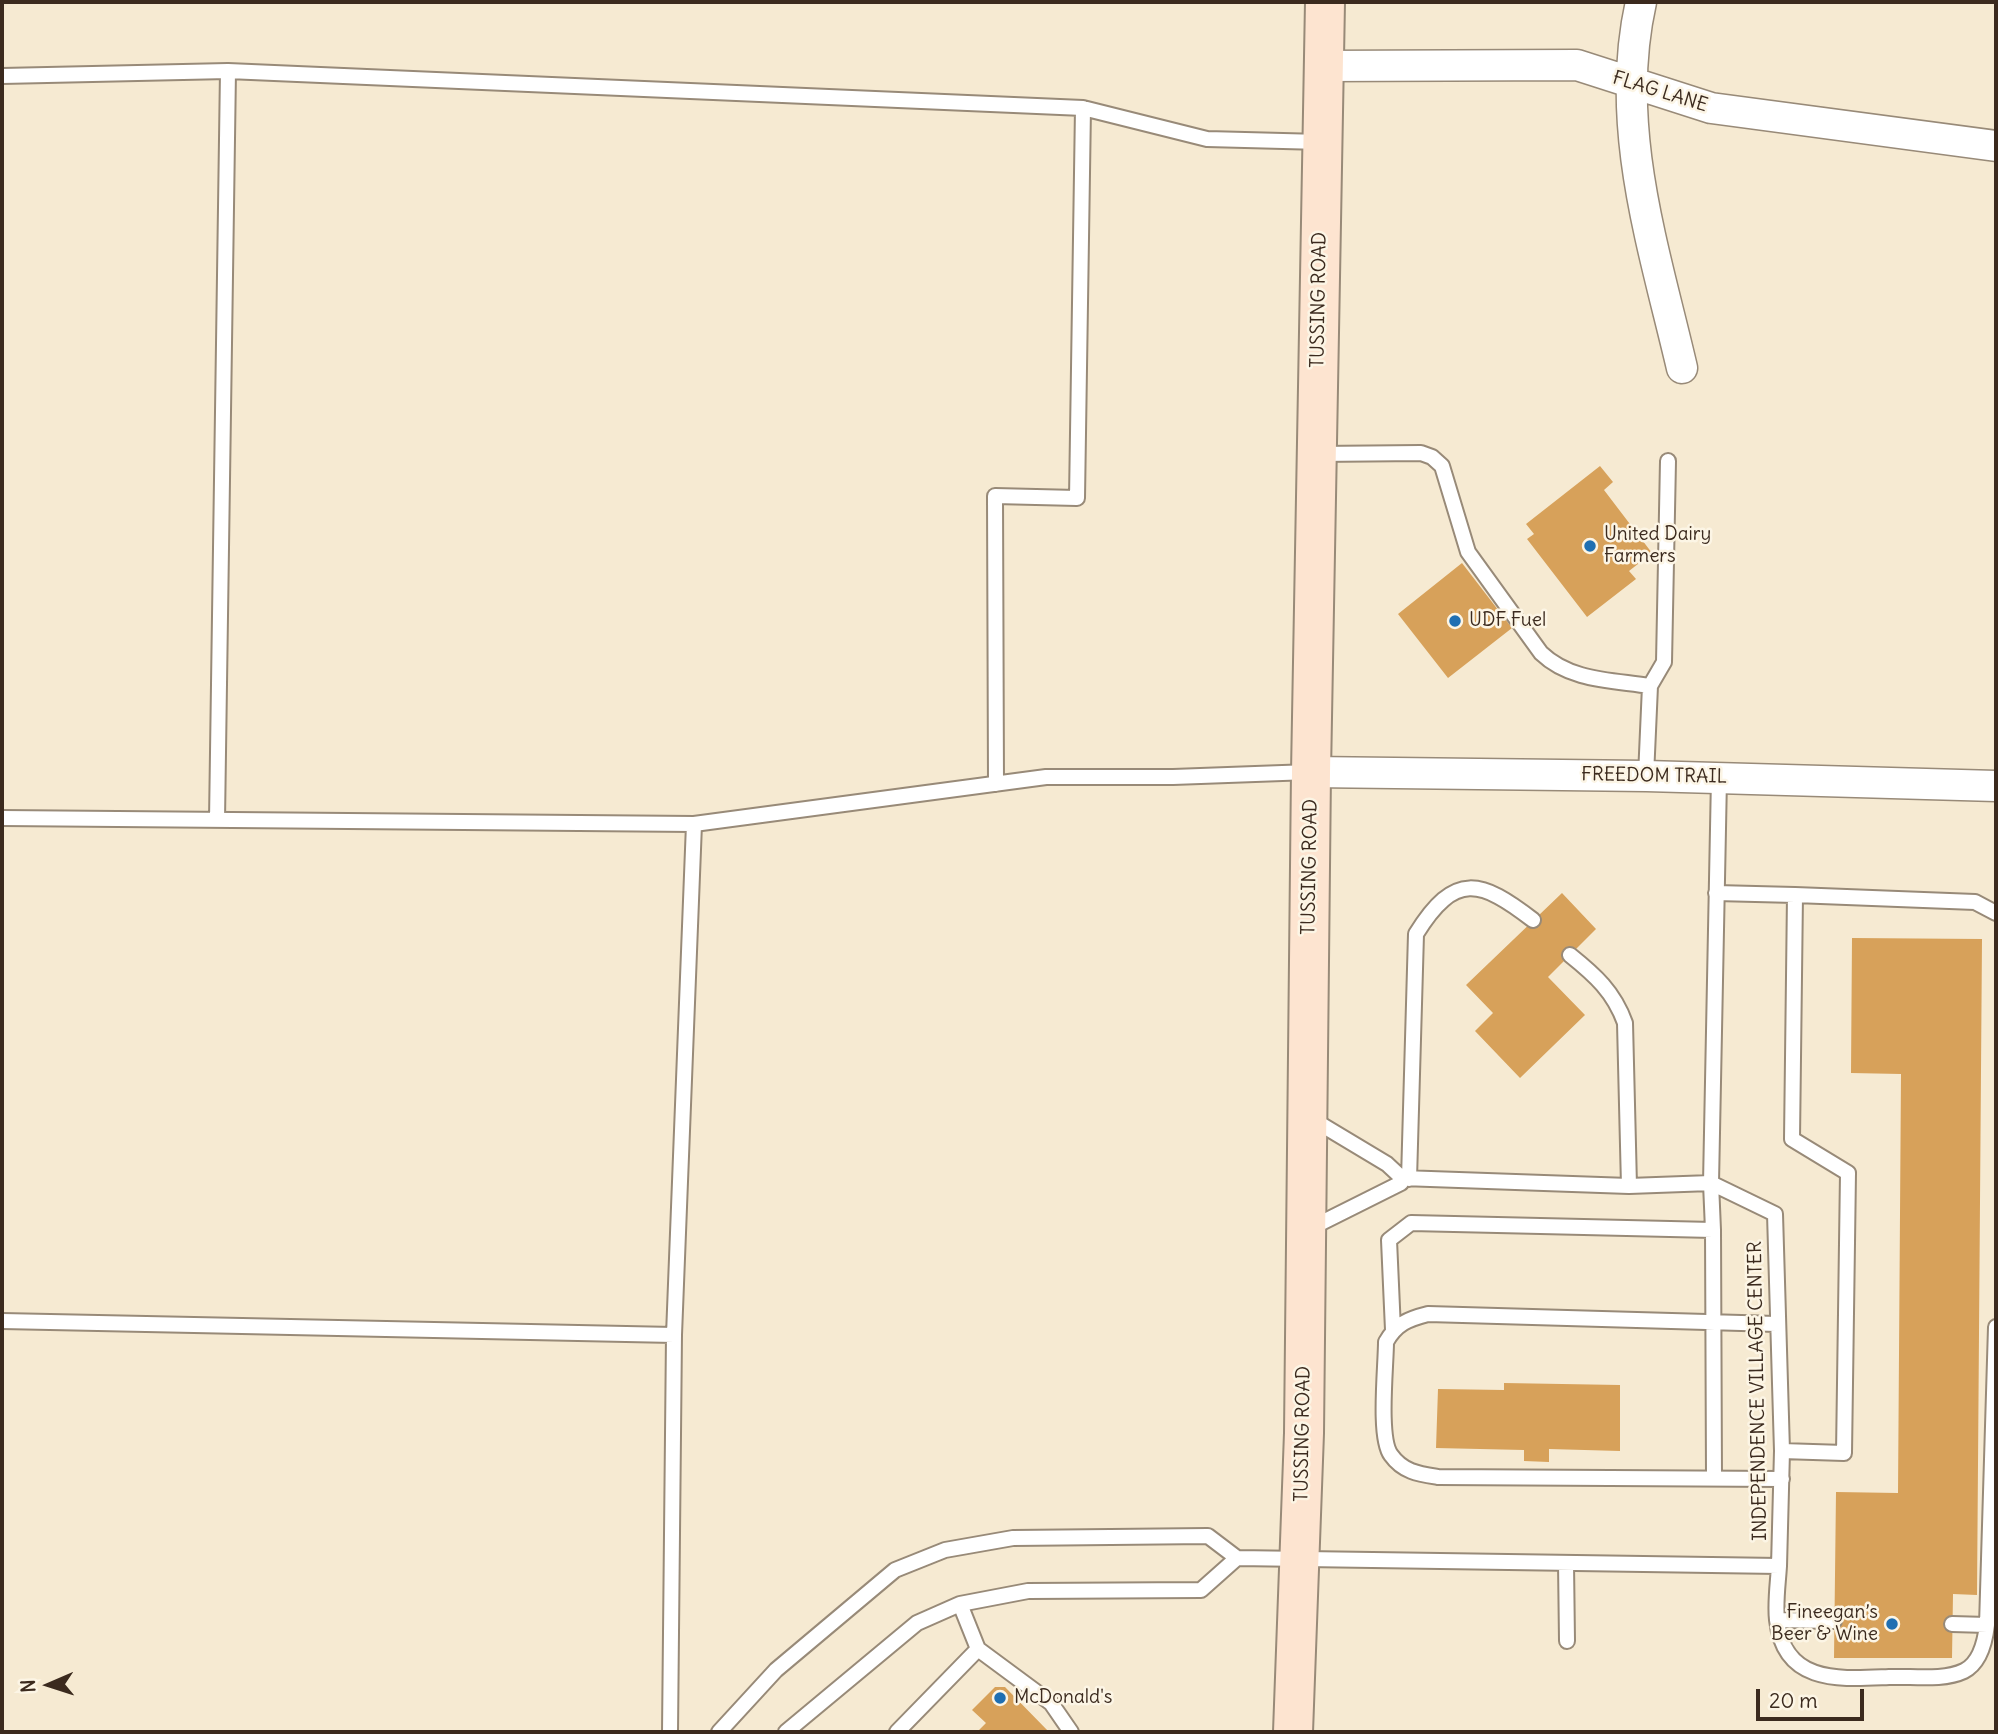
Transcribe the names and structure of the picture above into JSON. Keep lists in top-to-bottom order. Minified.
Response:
{"streets":{"main road":["TUSSING ROAD"],"street":["FLAG LANE","FREEDOM TRAIL"],"lane":["INDEPENDENCE VILLAGE CENTER"]},"crossings":[["FLAG LANE","TUSSING ROAD"],["TUSSING ROAD","FREEDOM TRAIL"],["TUSSING ROAD","INDEPENDENCE VILLAGE CENTER"]],"places":["United Dairy Farmers","UDF Fuel","Fineegan’s Beer & Wine","McDonald's"],"scale_bar":"20 m","north":"left"}
